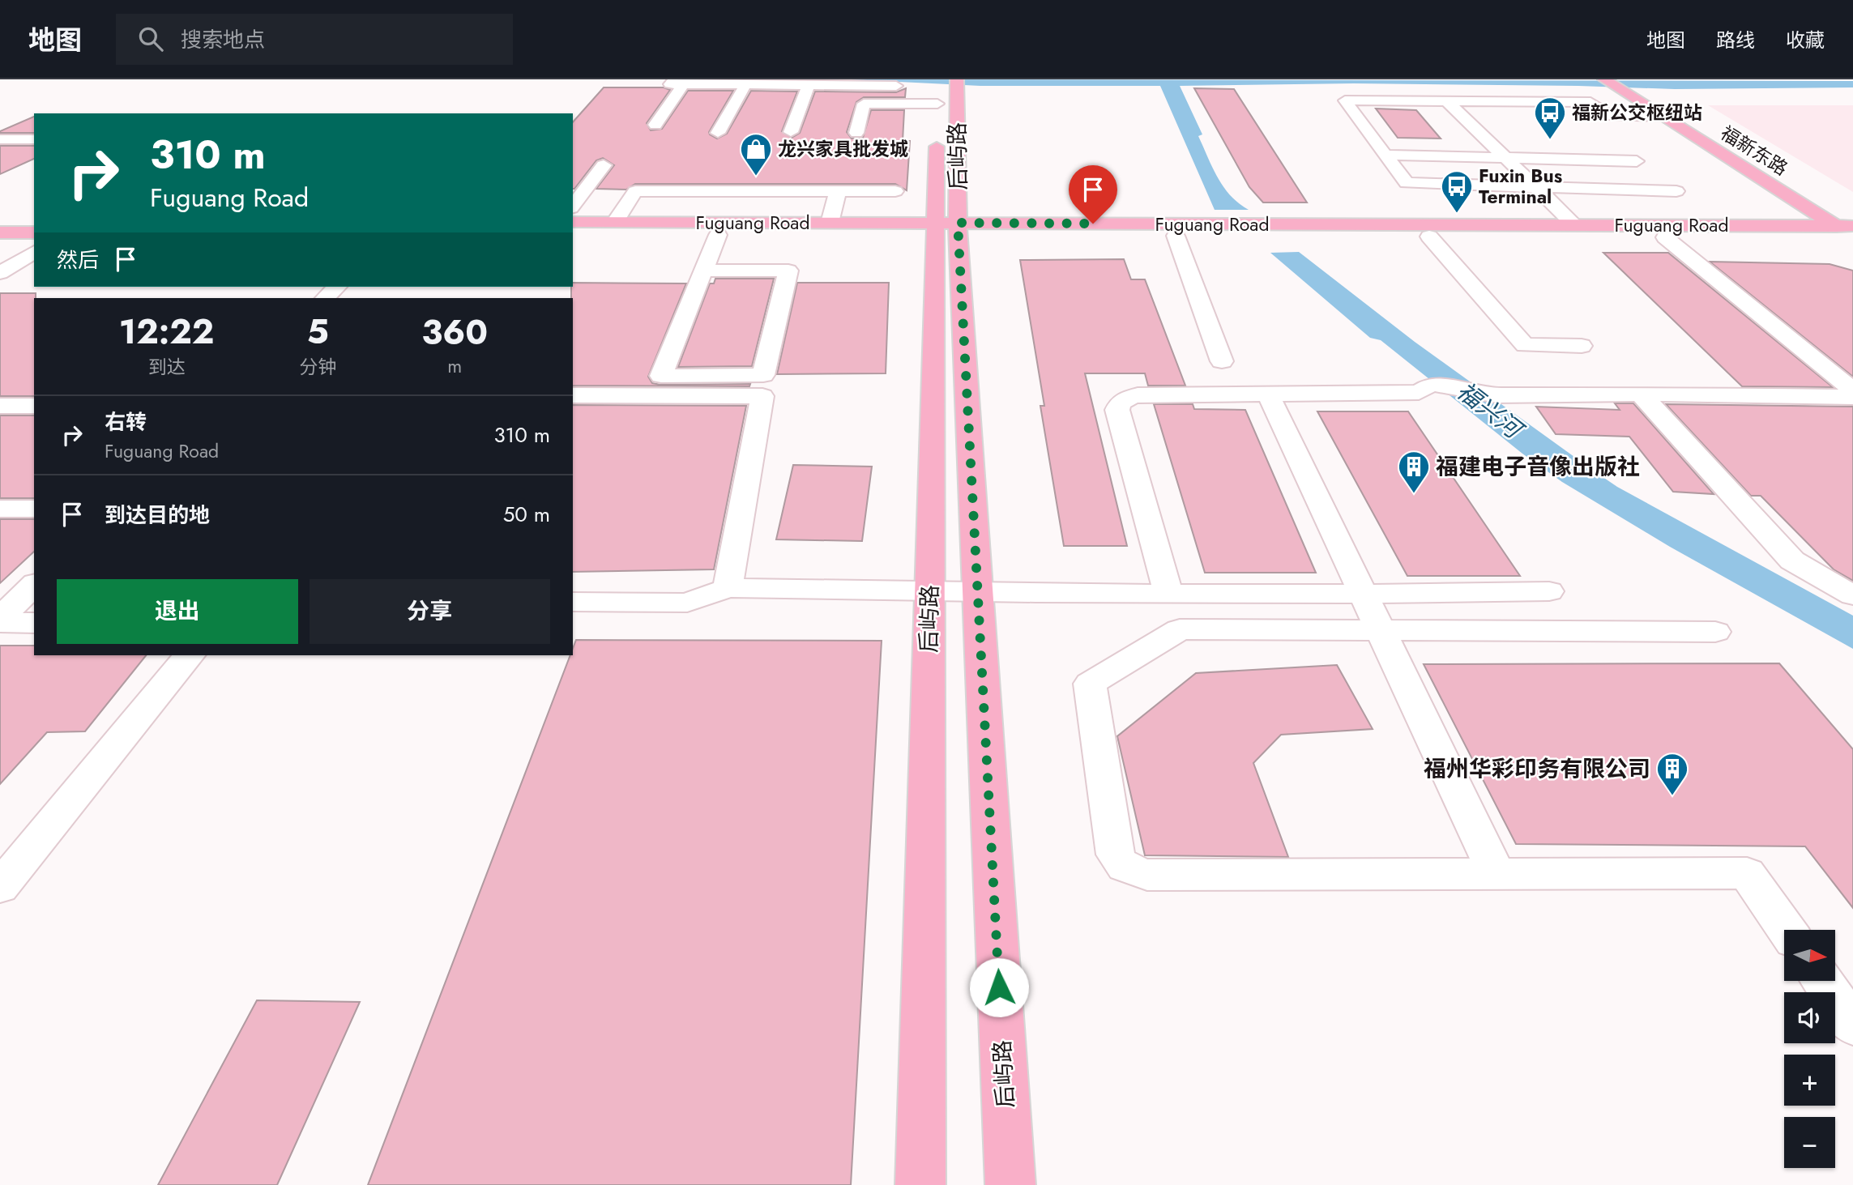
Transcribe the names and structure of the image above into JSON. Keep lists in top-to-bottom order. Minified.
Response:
{"streets":{"main road":["福新东路","后屿路","Fuguang Road"]},"crossings":[["福新东路","Fuguang Road"],["后屿路","Fuguang Road"]],"water":["福兴河"],"places":{"bus stop":["福新公交枢纽站","Fuxin Bus Terminal"],"shop":["龙兴家具批发城"],"building":["福建电子音像出版社","福州华彩印务有限公司"]},"north":"right","page":{"header":"地图","search":"搜索地点","nav":["地图","路线","收藏"],"turn":["310 m","Fuguang Road"],"then":"然后","eta":["12:22","到达","5","分钟","360","m"],"list":[{"name":"右转","note":"Fuguang Road","value":"310 m"},{"name":"到达目的地","value":"50 m"}],"buttons":["退出","分享"],"map_buttons":["+","−"]}}
